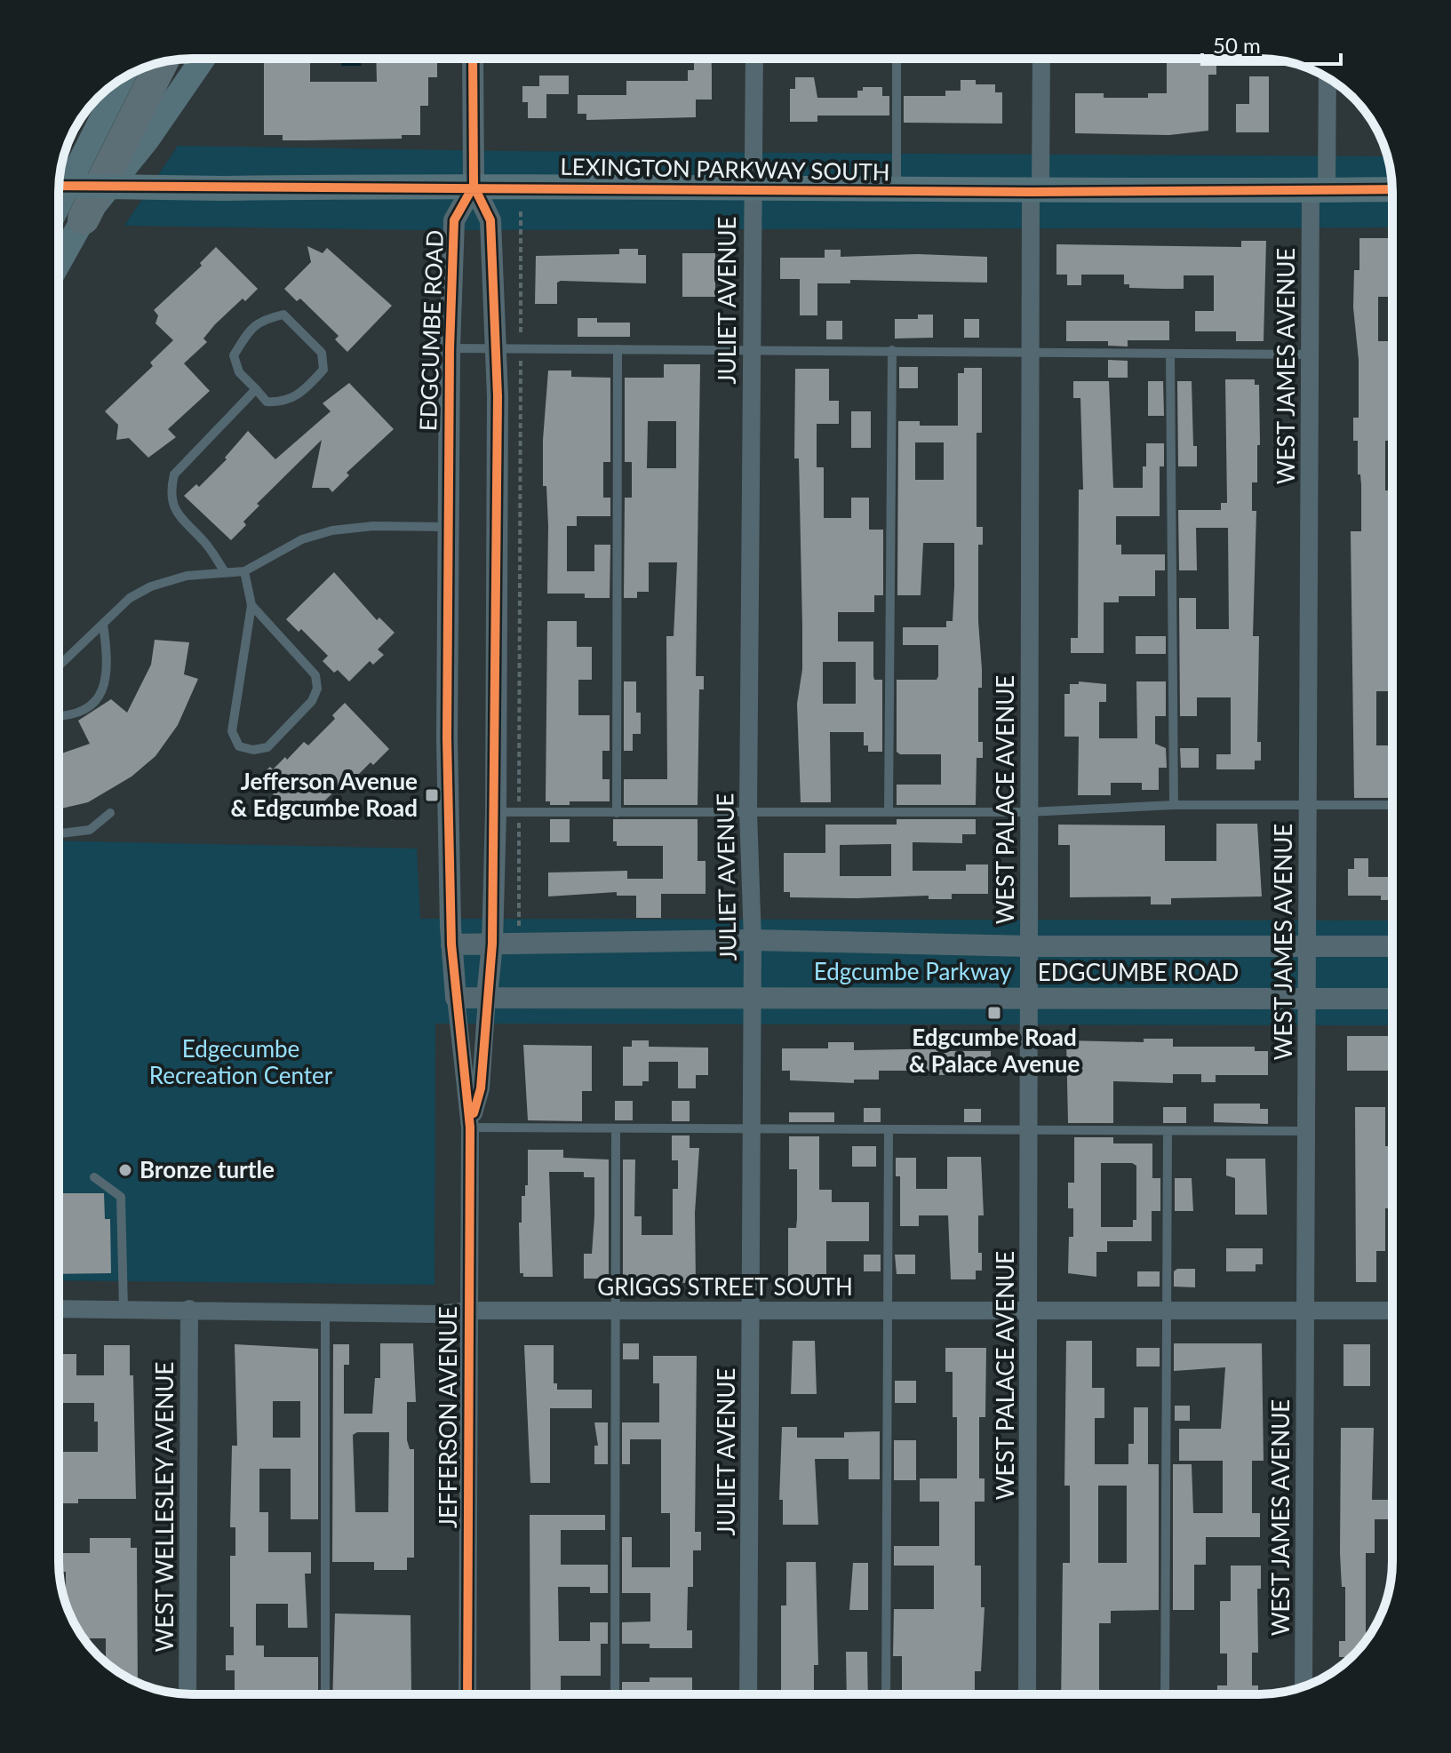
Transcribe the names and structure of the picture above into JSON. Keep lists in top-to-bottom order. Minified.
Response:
{"streets":{"main road":["LEXINGTON PARKWAY SOUTH"],"street":["JULIET AVENUE","EDGCUMBE ROAD","WEST JAMES AVENUE","WEST PALACE AVENUE","GRIGGS STREET SOUTH","JEFFERSON AVENUE","WEST WELLESLEY AVENUE"]},"crossings":[["LEXINGTON PARKWAY SOUTH","JULIET AVENUE"],["LEXINGTON PARKWAY SOUTH","EDGCUMBE ROAD"],["LEXINGTON PARKWAY SOUTH","WEST JAMES AVENUE"],["LEXINGTON PARKWAY SOUTH","WEST PALACE AVENUE"],["JULIET AVENUE","EDGCUMBE ROAD"],["JULIET AVENUE","GRIGGS STREET SOUTH"],["EDGCUMBE ROAD","WEST JAMES AVENUE"],["EDGCUMBE ROAD","WEST PALACE AVENUE"],["EDGCUMBE ROAD","JEFFERSON AVENUE"],["WEST JAMES AVENUE","GRIGGS STREET SOUTH"],["WEST PALACE AVENUE","GRIGGS STREET SOUTH"],["GRIGGS STREET SOUTH","JEFFERSON AVENUE"],["GRIGGS STREET SOUTH","WEST WELLESLEY AVENUE"]],"parks":["Edgcumbe Parkway","Edgecumbe Recreation Center"],"places":{"transit":["Jefferson Avenue & Edgcumbe Road","Edgcumbe Road & Palace Avenue"],"other":["Bronze turtle"]},"scale_bar":"50 m"}
